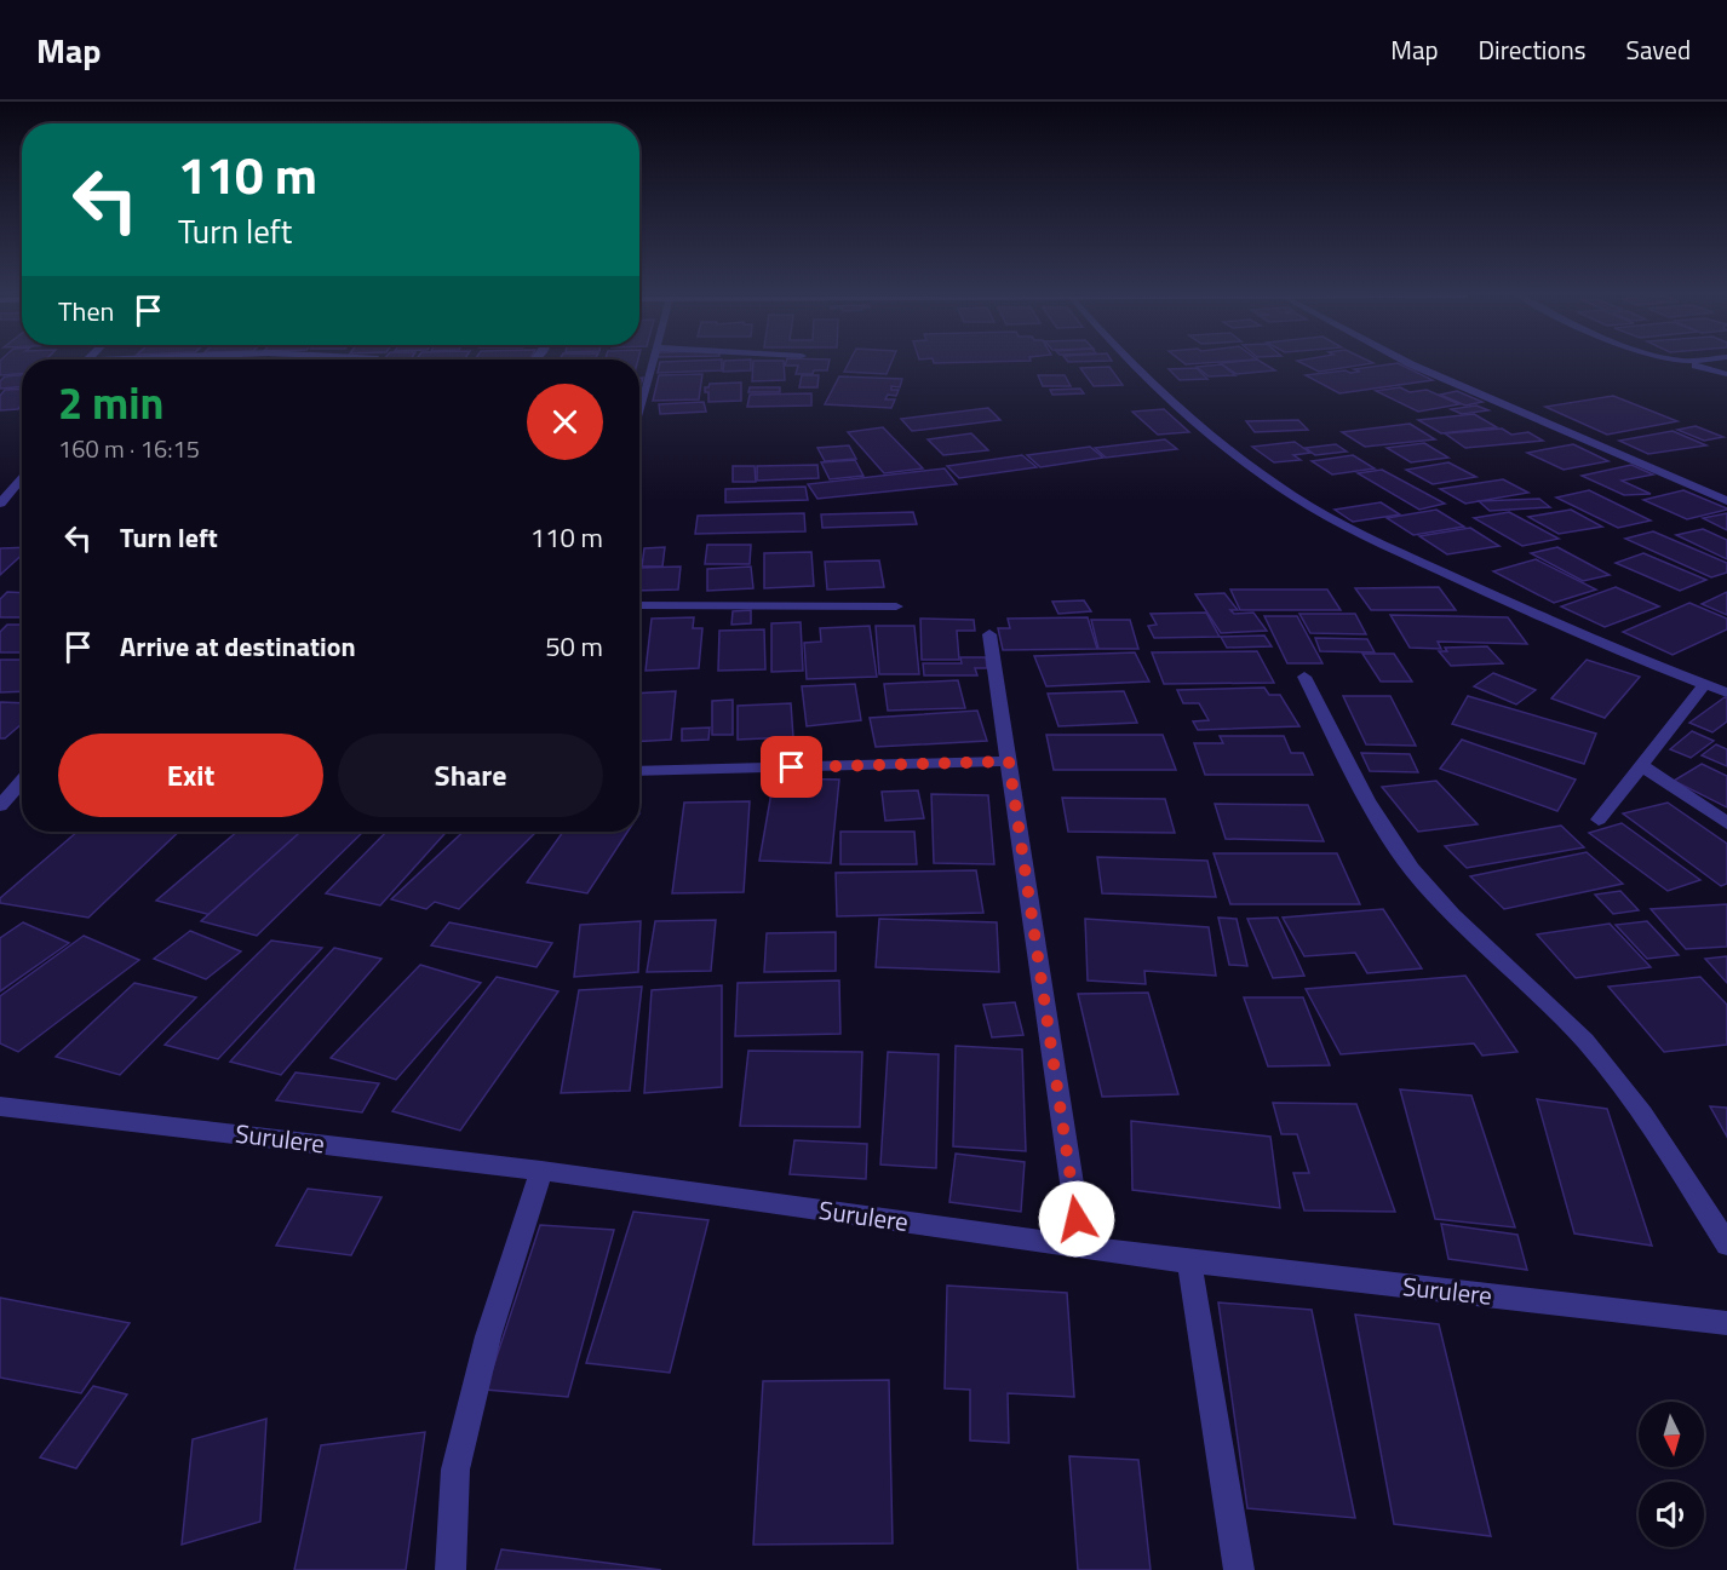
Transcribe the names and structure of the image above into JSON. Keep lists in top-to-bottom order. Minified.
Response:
{"streets":{"street":["Surulere"]},"north":"bottom","page":{"header":"Map","nav":["Map","Directions","Saved"],"turn":["110 m","Turn left"],"then":"Then","heading":["2 min","160 m · 16:15"],"list":[{"name":"Turn left","value":"110 m"},{"name":"Arrive at destination","value":"50 m"}],"buttons":["Exit","Share"]}}
